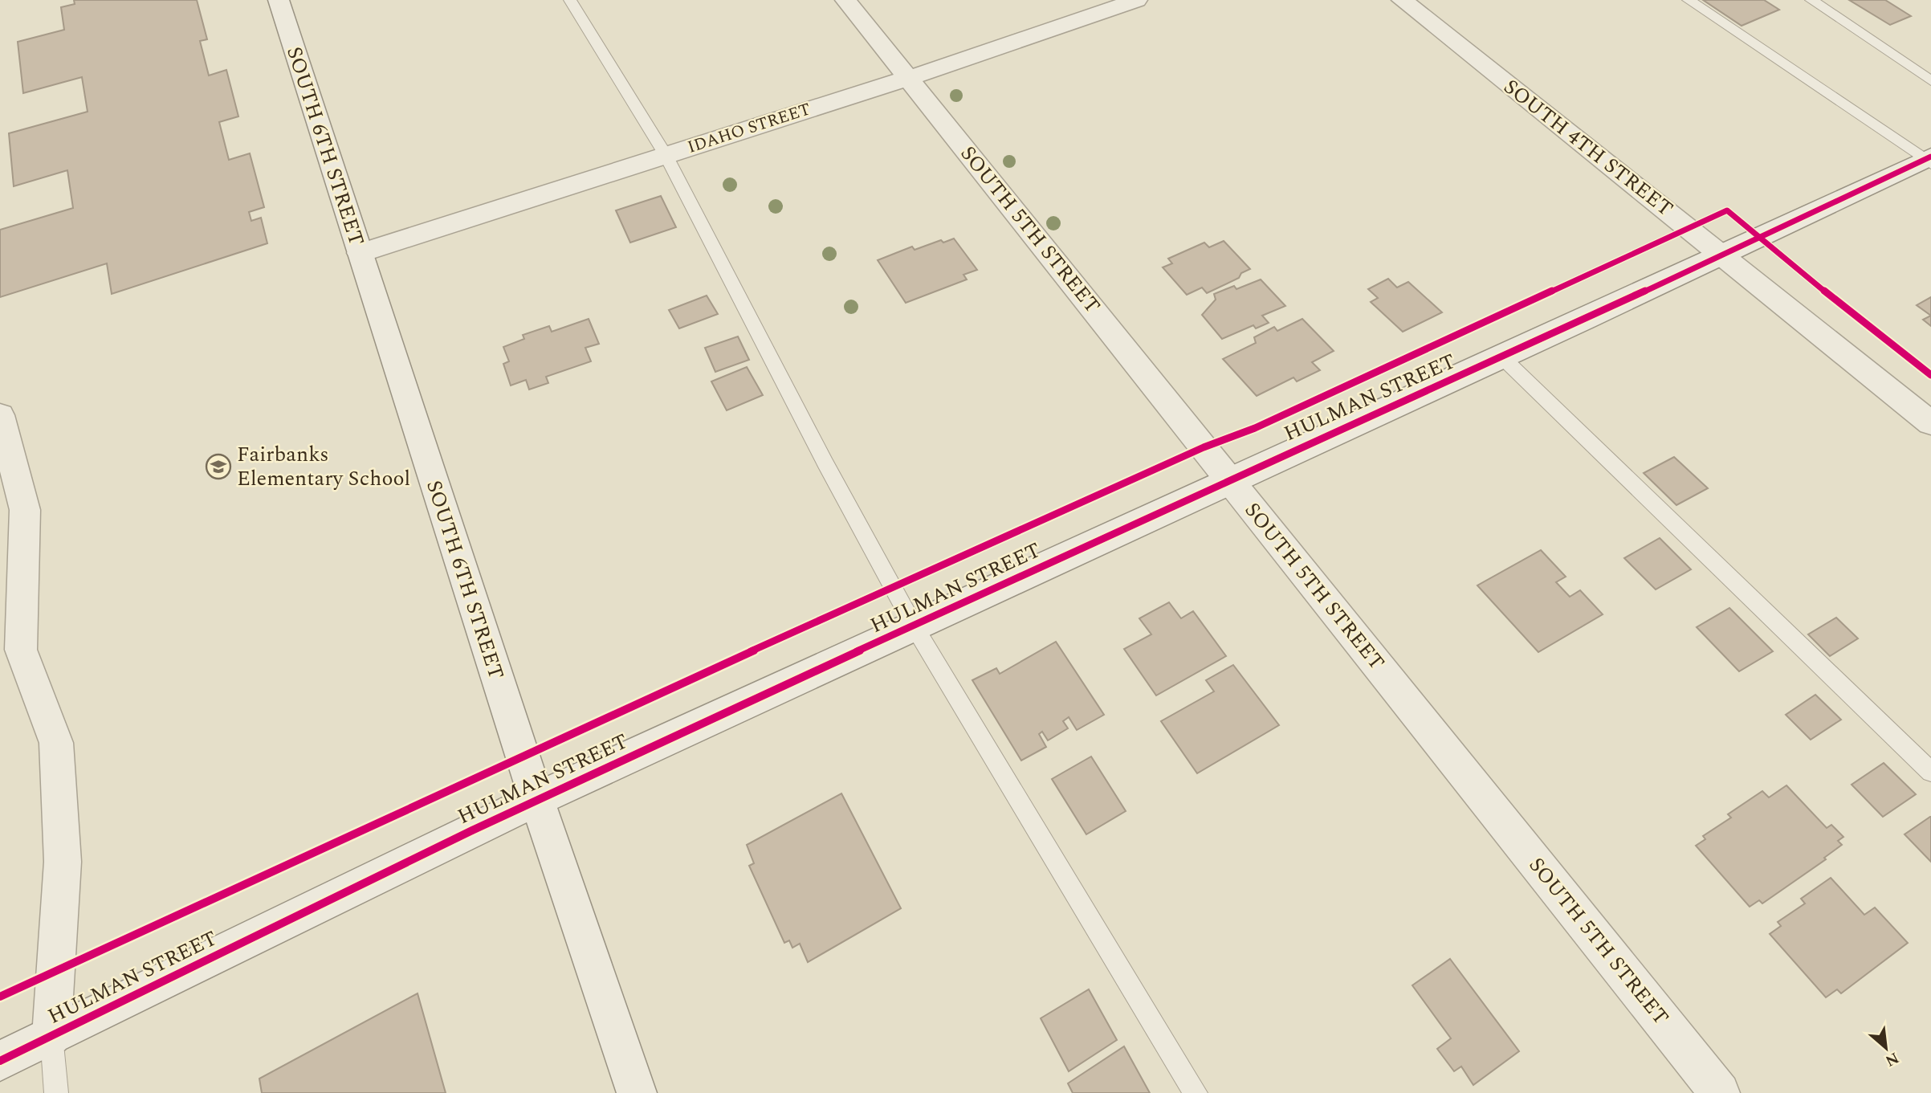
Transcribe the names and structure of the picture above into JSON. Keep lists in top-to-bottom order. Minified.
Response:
{"streets":{"street":["IDAHO STREET","SOUTH 6TH STREET","SOUTH 4TH STREET","SOUTH 5TH STREET","HULMAN STREET"]},"crossings":[["IDAHO STREET","SOUTH 6TH STREET"],["IDAHO STREET","SOUTH 5TH STREET"],["SOUTH 6TH STREET","HULMAN STREET"],["SOUTH 4TH STREET","HULMAN STREET"],["SOUTH 5TH STREET","HULMAN STREET"]],"places":{"school or university":["Fairbanks Elementary School"]},"north":"bottom right"}
